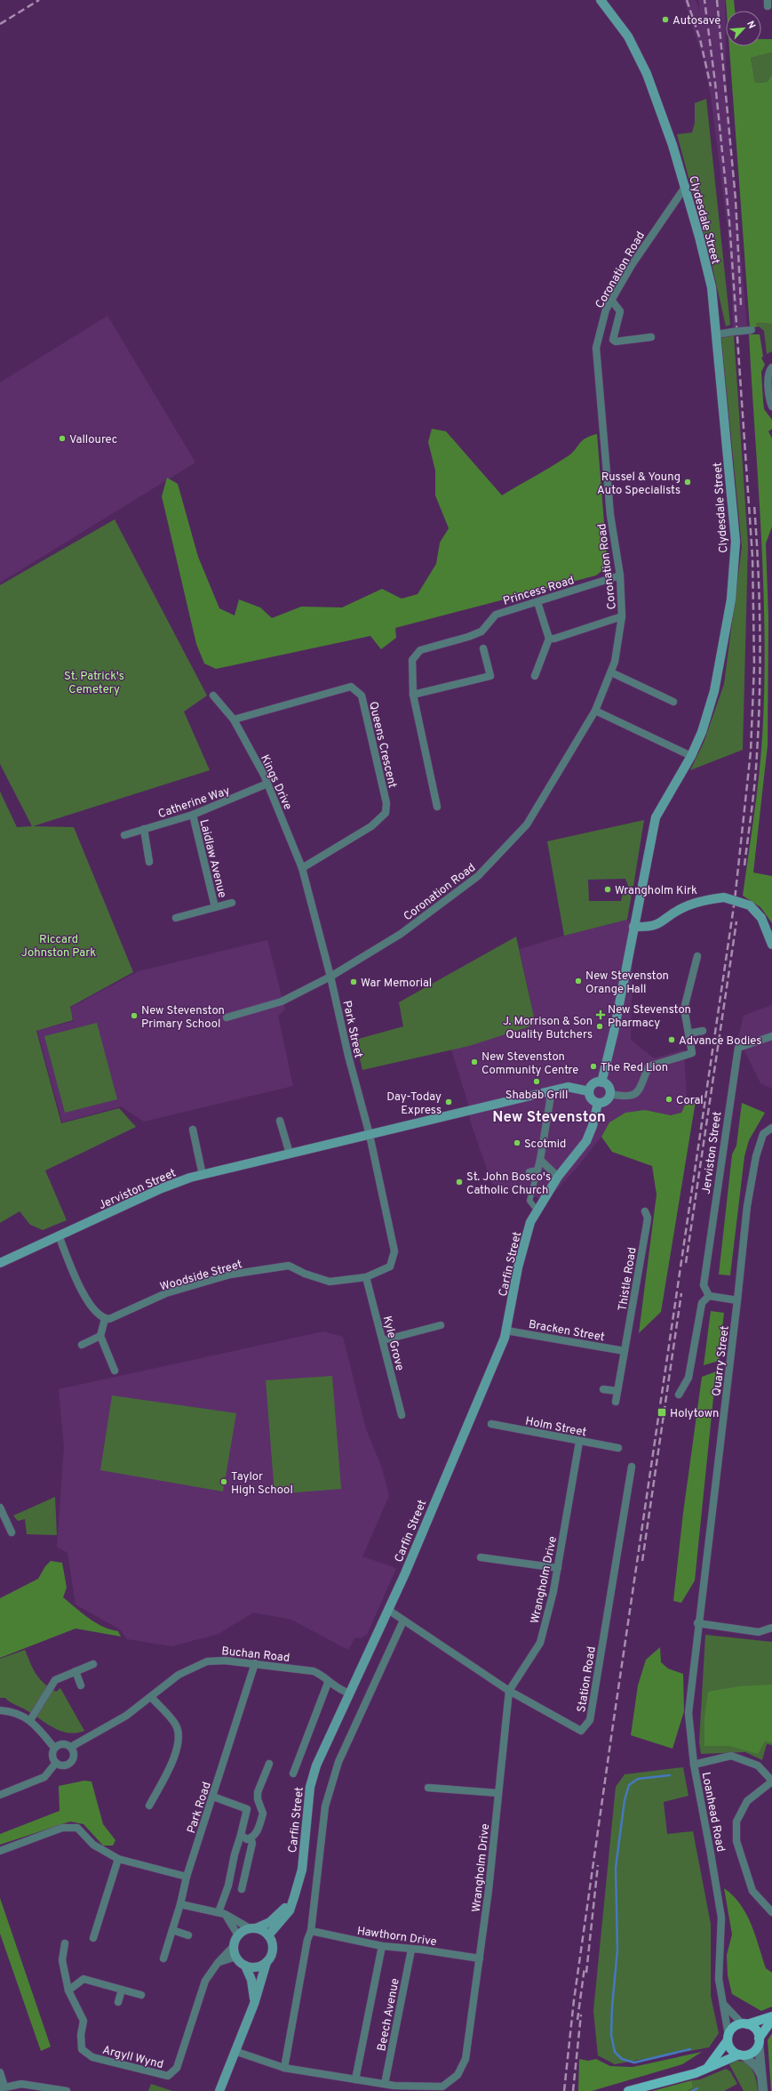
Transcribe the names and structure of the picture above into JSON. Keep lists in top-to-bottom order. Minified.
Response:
{"streets":{"main road":["Clydesdale Street","Jerviston Street","Carfin Street"],"street":["Coronation Road","Princess Road","Queens Crescent","Kings Drive","Catherine Way","Laidlaw Avenue","Park Street","Woodside Street","Thistle Road","Bracken Street","Kyle Grove","Quarry Street","Holm Street","Wrangholm Drive","Buchan Road","Station Road","Park Road","Loanhead Road","Hawthorn Drive","Beech Avenue","Argyll Wynd"]},"crossings":[["Clydesdale Street","Coronation Road"],["Clydesdale Street","Jerviston Street"],["Clydesdale Street","Carfin Street"],["Coronation Road","Princess Road"],["Coronation Road","Park Street"],["Queens Crescent","Kings Drive"],["Kings Drive","Catherine Way"],["Kings Drive","Park Street"],["Catherine Way","Laidlaw Avenue"],["Park Street","Jerviston Street"],["Park Street","Woodside Street"],["Jerviston Street","Carfin Street"],["Jerviston Street","Woodside Street"],["Carfin Street","Bracken Street"],["Carfin Street","Buchan Road"],["Carfin Street","Station Road"],["Carfin Street","Argyll Wynd"],["Woodside Street","Kyle Grove"],["Thistle Road","Bracken Street"],["Quarry Street","Loanhead Road"],["Holm Street","Wrangholm Drive"],["Wrangholm Drive","Station Road"],["Wrangholm Drive","Hawthorn Drive"],["Wrangholm Drive","Beech Avenue"],["Buchan Road","Park Road"],["Hawthorn Drive","Beech Avenue"]],"districts":["New Stevenston"],"parks":["St. Patrick's Cemetery","Riccard Johnston Park"],"places":{"other":["Autosave","Vallourec","Russel & Young Auto Specialists","Wrangholm Kirk","New Stevenston Orange Hall","War Memorial","New Stevenston Primary School","J. Morrison & Son Quality Butchers","Advance Bodies","New Stevenston Community Centre","The Red Lion","Shabab Grill","Coral","Day-Today Express","Scotmid","St. John Bosco's Catholic Church","Taylor High School"],"health":["New Stevenston Pharmacy"],"transit":["Holytown"]},"north":"top right"}
